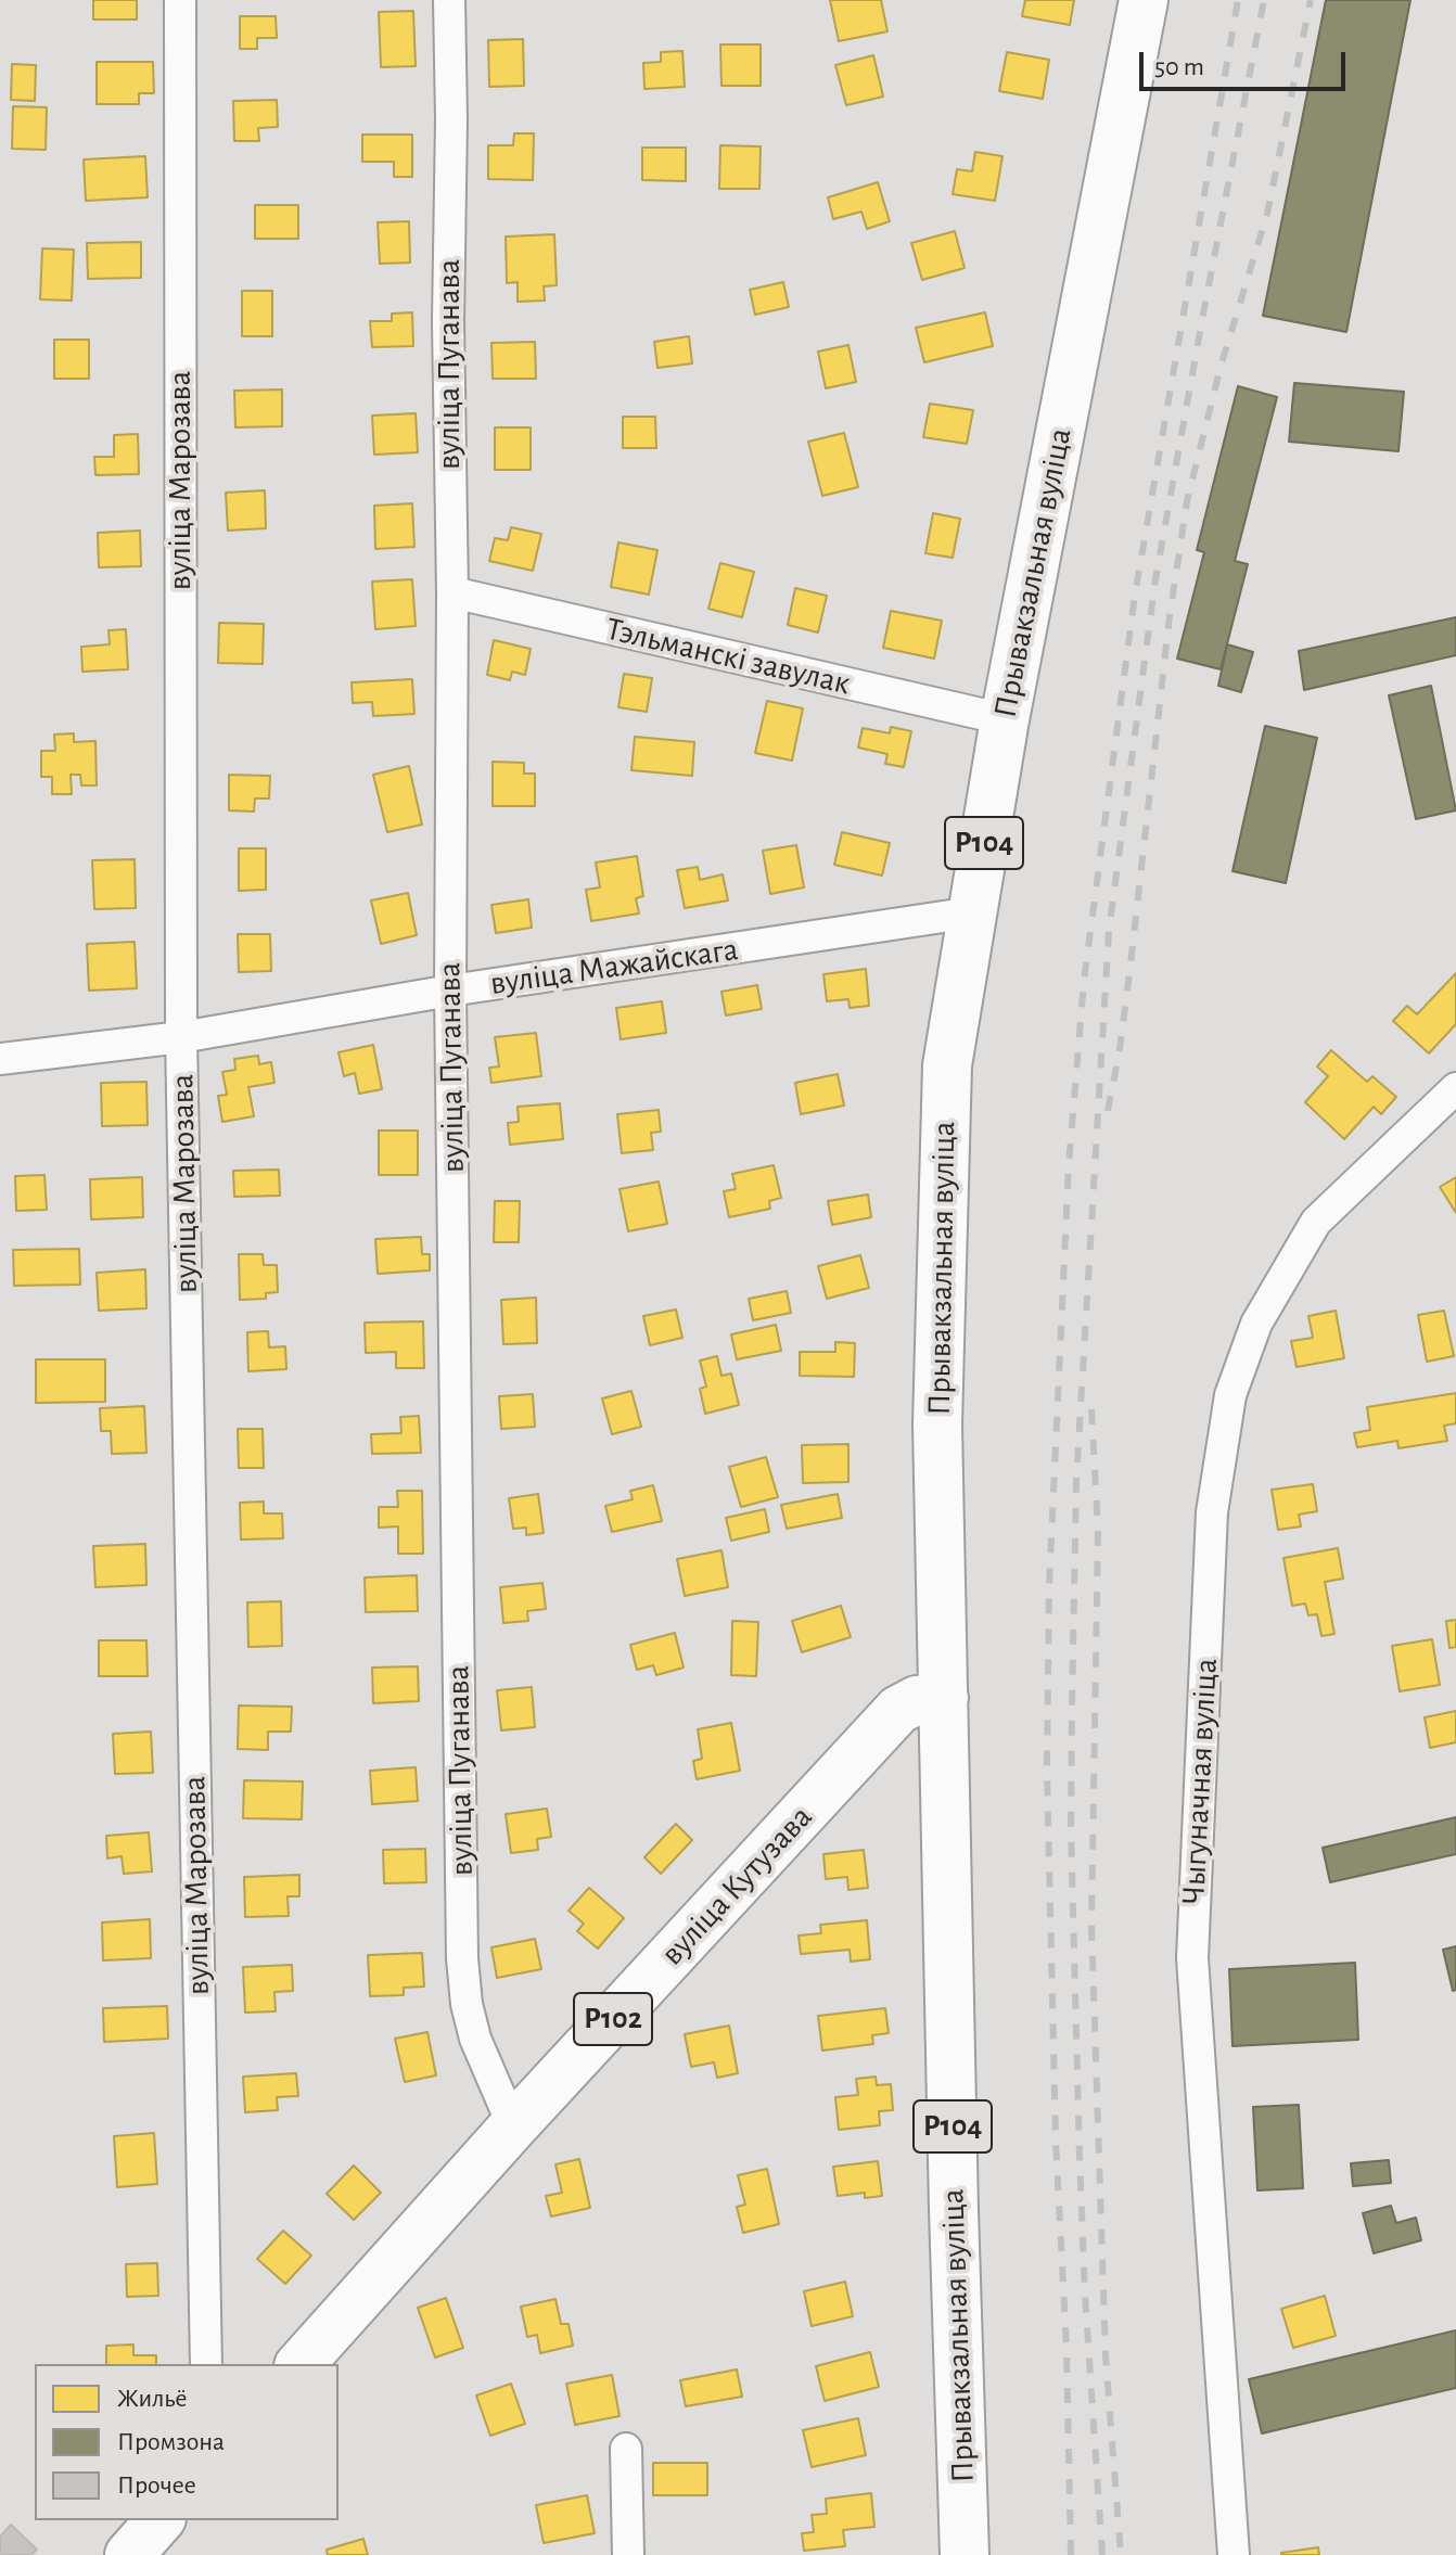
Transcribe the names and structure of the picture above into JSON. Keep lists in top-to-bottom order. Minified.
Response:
{"streets":{"main road":["Прывакзальная вуліца","Р104","вуліца Кутузава","Р102"],"street":["вуліца Пуганава","вуліца Марозава","Тэльманскі завулак","вуліца Мажайскага","Чыгуначная вуліца"]},"crossings":[["вуліца Пуганава","Тэльманскі завулак"],["вуліца Пуганава","вуліца Мажайскага"],["вуліца Пуганава","вуліца Кутузава"],["вуліца Марозава","вуліца Мажайскага"],["Прывакзальная вуліца","Тэльманскі завулак"],["Прывакзальная вуліца","вуліца Мажайскага"],["Прывакзальная вуліца","вуліца Кутузава"]],"legend":["Жильё","Промзона","Прочее"],"scale_bar":"50 m"}
